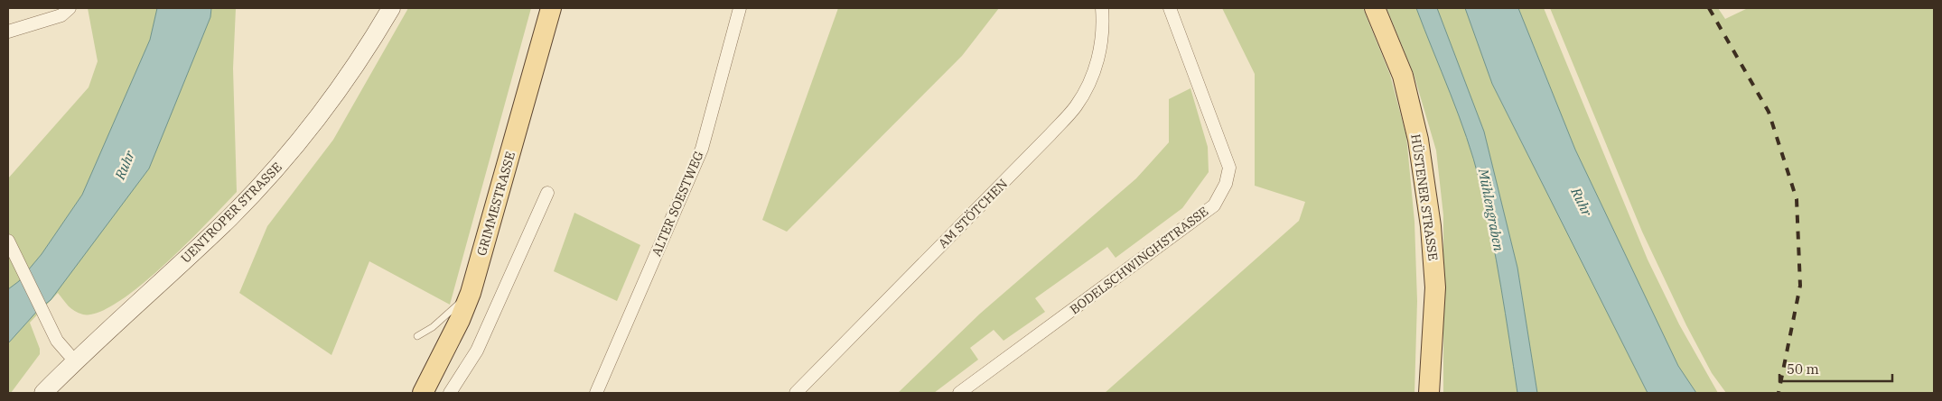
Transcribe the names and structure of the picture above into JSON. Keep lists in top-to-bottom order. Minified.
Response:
{"streets":{"main road":["HÜSTENER STRASSE","GRIMMESTRASSE","UENTROPER STRASSE"],"street":["ALTER SOESTWEG","AM STÖTCHEN","BODELSCHWINGHSTRASSE"]},"water":["Ruhr","Mühlengraben"],"scale_bar":"50 m"}
